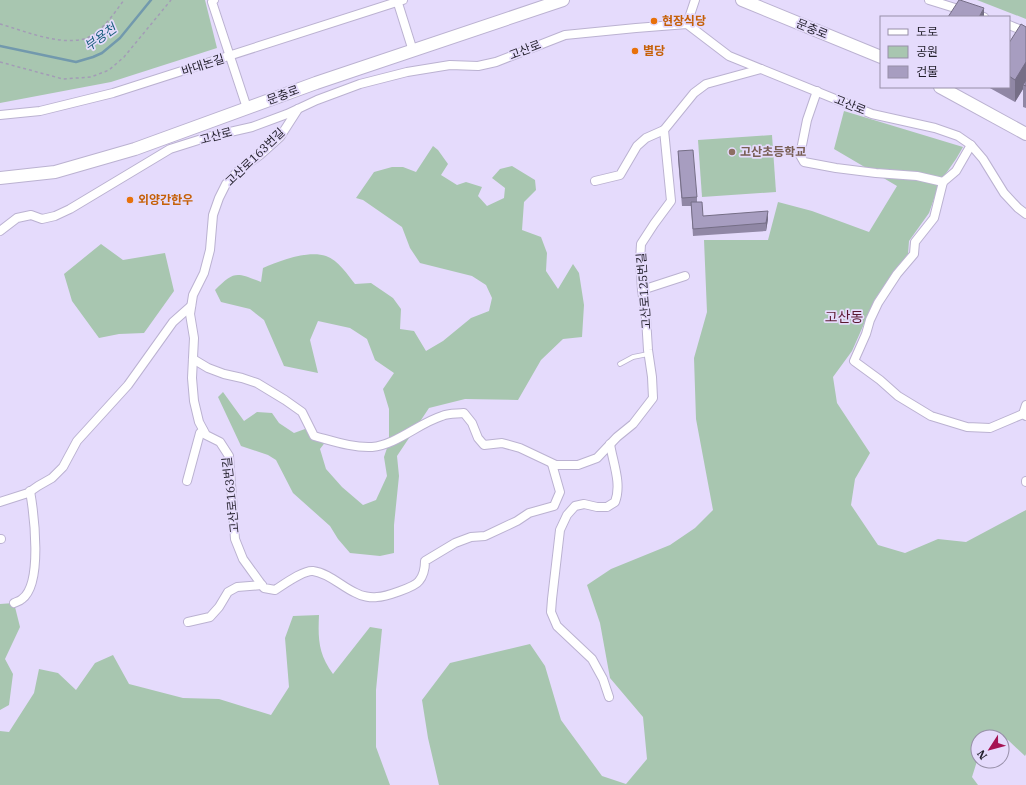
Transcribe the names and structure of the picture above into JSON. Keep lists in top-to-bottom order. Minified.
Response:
{"streets":{"street":["문충로","고산로","바대논길","고산로163번길","고산로125번길"]},"crossings":[["고산로","고산로163번길"],["고산로163번길","고산로125번길"]],"districts":["고산동"],"water":["부용천"],"places":["현장식당","별당","고산초등학교","외양간한우"],"legend":["도로","공원","건물"],"north":"bottom left"}
